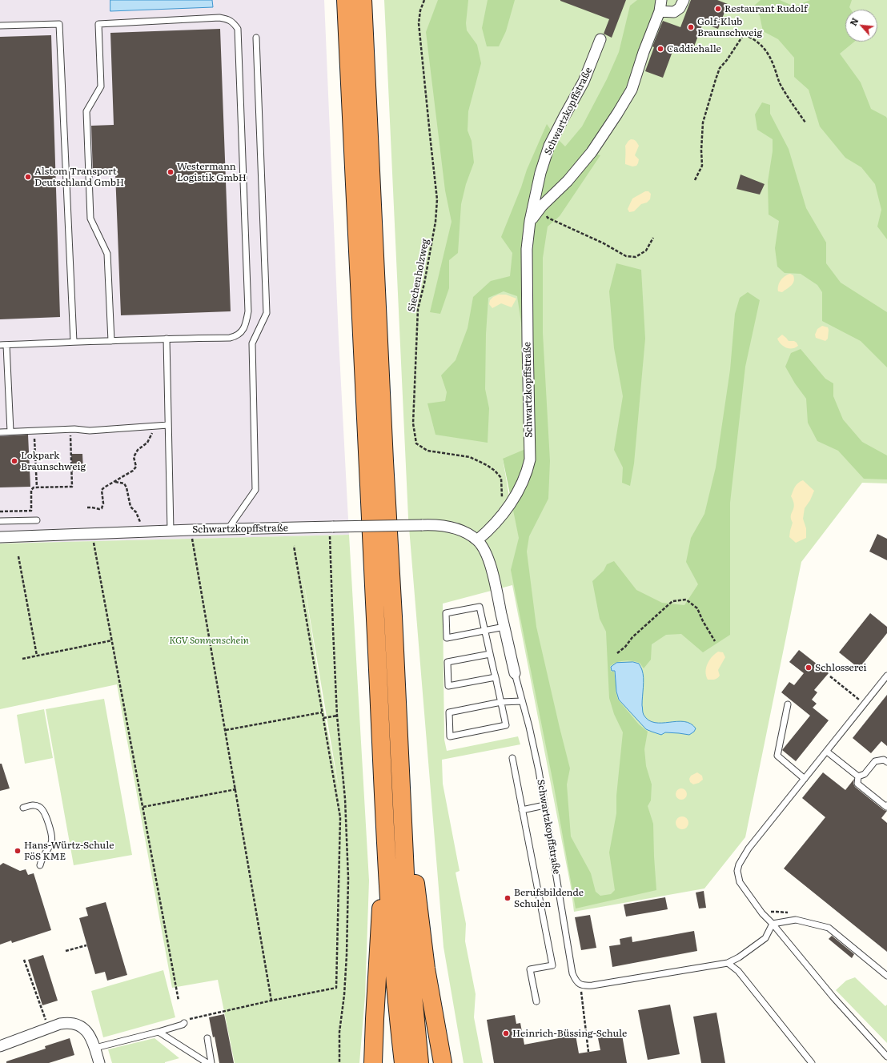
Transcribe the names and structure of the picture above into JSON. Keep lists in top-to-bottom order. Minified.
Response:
{"streets":{"street":["Schwartzkopffstraße"],"path":["Siechenholzweg"]},"crossings":[["Schwartzkopffstraße","Siechenholzweg"]],"parks":["KGV Sonnenschein"],"places":["Restaurant Rudolf","Golf-Klub Braunschweig","Caddiehalle","Westermann Logistik GmbH","Alstom Transport Deutschland GmbH","Lokpark Braunschweig","Schlosserei","Hans-Würtz-Schule FöS KME","Berufsbildende Schulen","Heinrich-Büssing-Schule"],"north":"top left"}
